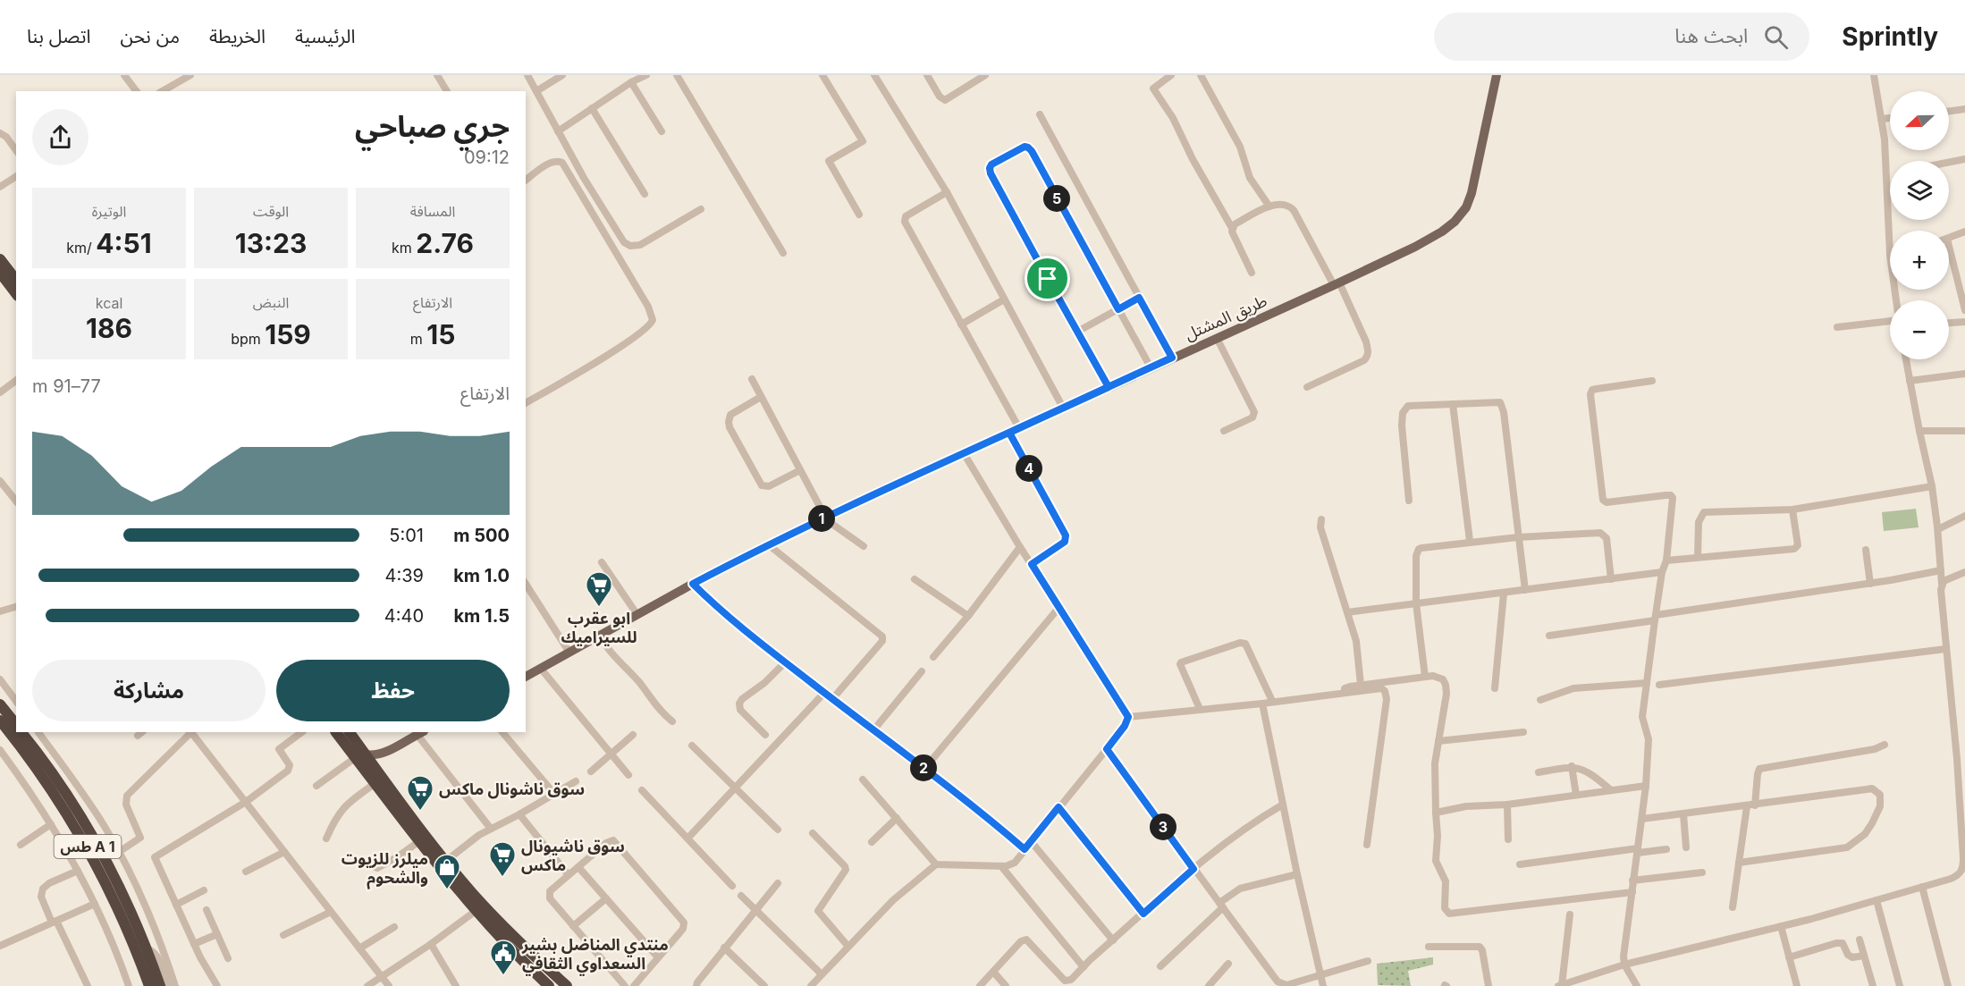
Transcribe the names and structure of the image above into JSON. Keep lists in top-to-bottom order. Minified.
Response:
{"streets":{"highway":["طس A 1"],"main road":["طريق المشتل"]},"places":{"supermarket":["ابو عقرب للسيراميك","سوق ناشونال ماكس","سوق ناشيونال ماكس"],"shop":["ميلرز للزيوت والشحوم"],"public building":["منتدي المناضل بشير السعداوي الثقافي"]},"north":"left","page":{"header":"Sprintly","search":"ابحث هنا","nav":["الرئيسية","الخريطة","من نحن","اتصل بنا"],"map_buttons":["+","−"],"heading":["جري صباحي","09:12"],"stats":[["المسافة","2.76 km"],["الوقت","13:23"],["الوتيرة","4:51 /km"],["الارتفاع","15 m"],["النبض","159 bpm"],["kcal","186"]],"pins":["5","4","1","2","3"],"chart":["الارتفاع","77–91 m"],"list":[{"name":"500 m","note":"5:01"},{"name":"1.0 km","note":"4:39"},{"name":"1.5 km","note":"4:40"}],"buttons":["حفظ","مشاركة"]}}
